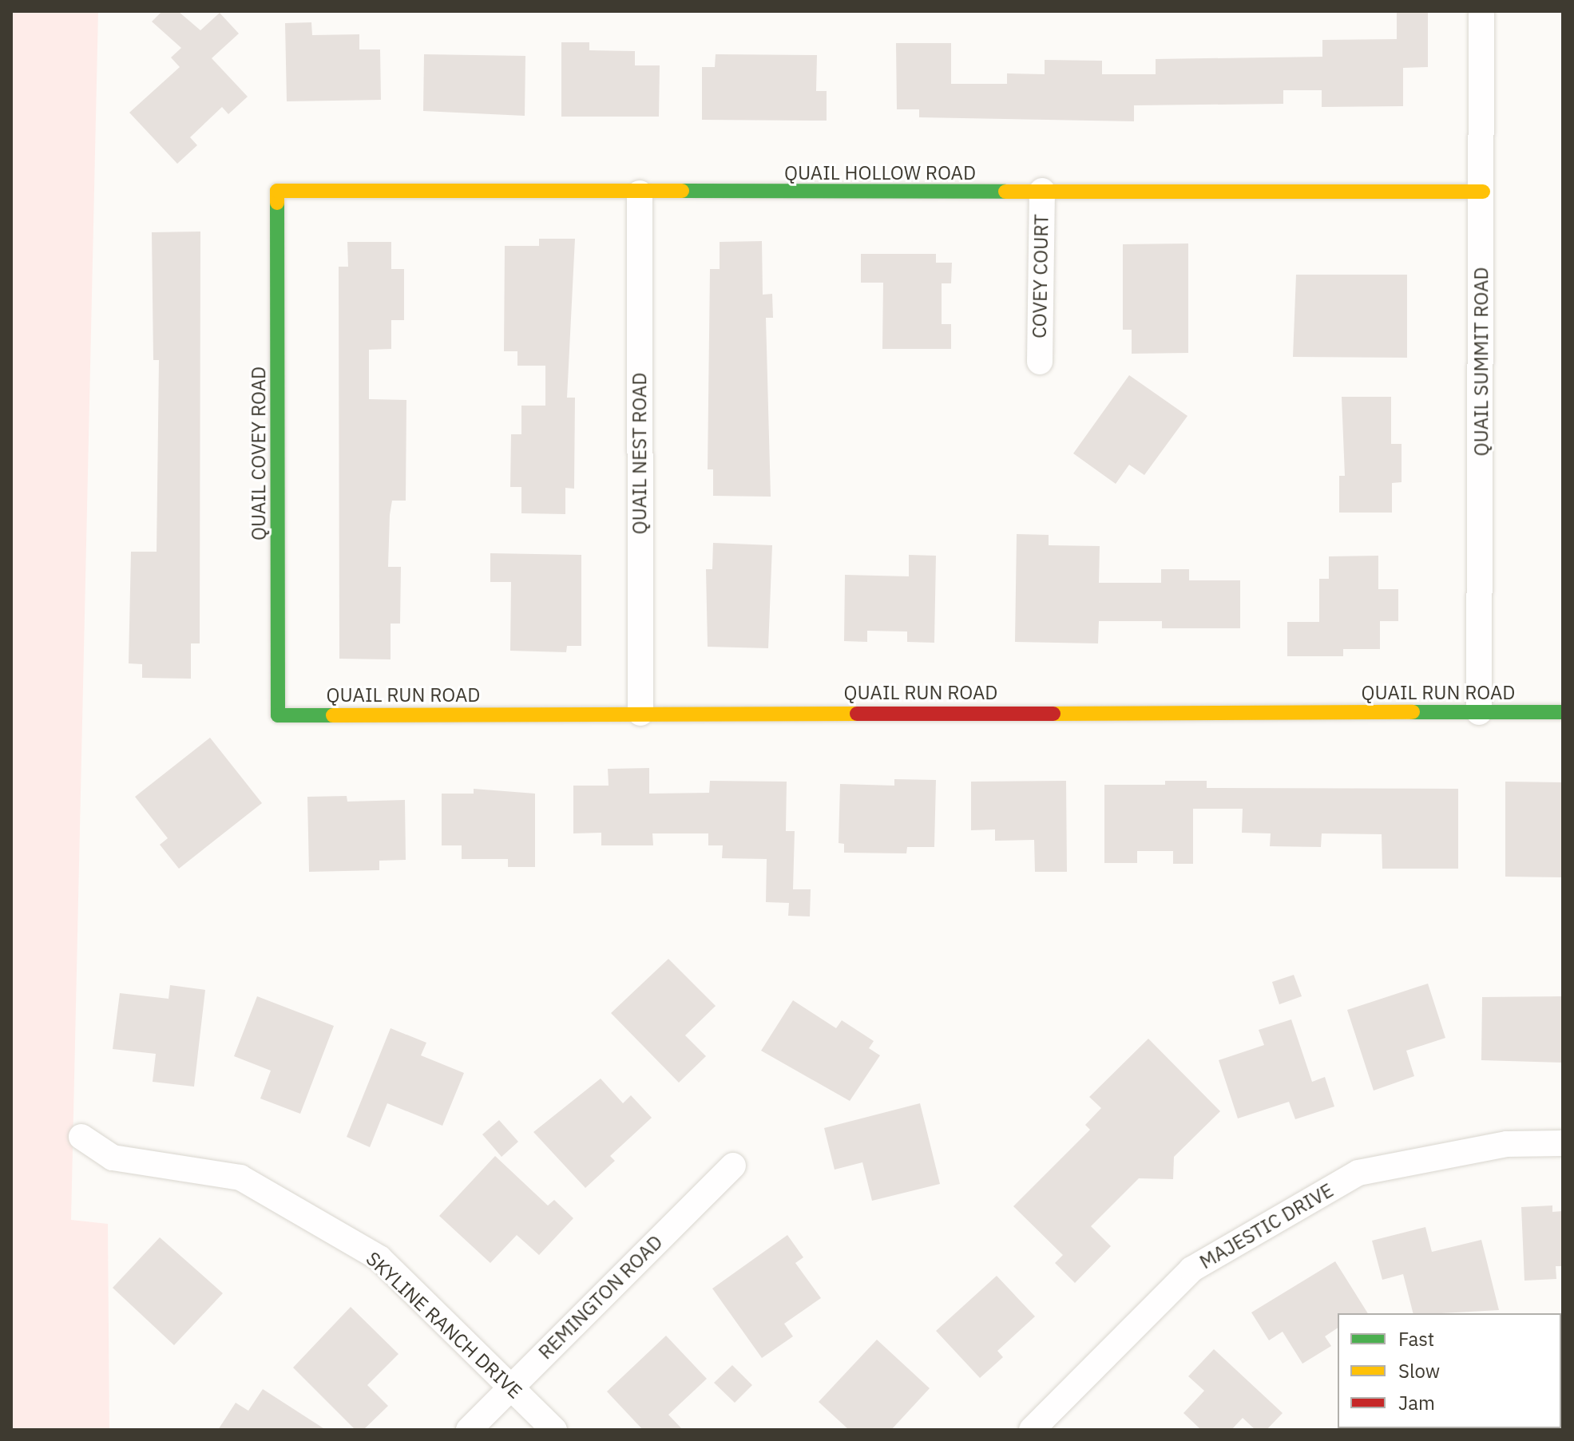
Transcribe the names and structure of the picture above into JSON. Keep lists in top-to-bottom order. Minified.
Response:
{"streets":{"street":["QUAIL HOLLOW ROAD","COVEY COURT","QUAIL SUMMIT ROAD","QUAIL COVEY ROAD","QUAIL NEST ROAD","QUAIL RUN ROAD","MAJESTIC DRIVE","REMINGTON ROAD","SKYLINE RANCH DRIVE"]},"crossings":[["QUAIL HOLLOW ROAD","COVEY COURT"],["QUAIL HOLLOW ROAD","QUAIL SUMMIT ROAD"],["QUAIL HOLLOW ROAD","QUAIL COVEY ROAD"],["QUAIL HOLLOW ROAD","QUAIL NEST ROAD"],["QUAIL SUMMIT ROAD","QUAIL RUN ROAD"],["QUAIL COVEY ROAD","QUAIL RUN ROAD"],["QUAIL NEST ROAD","QUAIL RUN ROAD"],["REMINGTON ROAD","SKYLINE RANCH DRIVE"]],"legend":["Fast","Slow","Jam"]}
